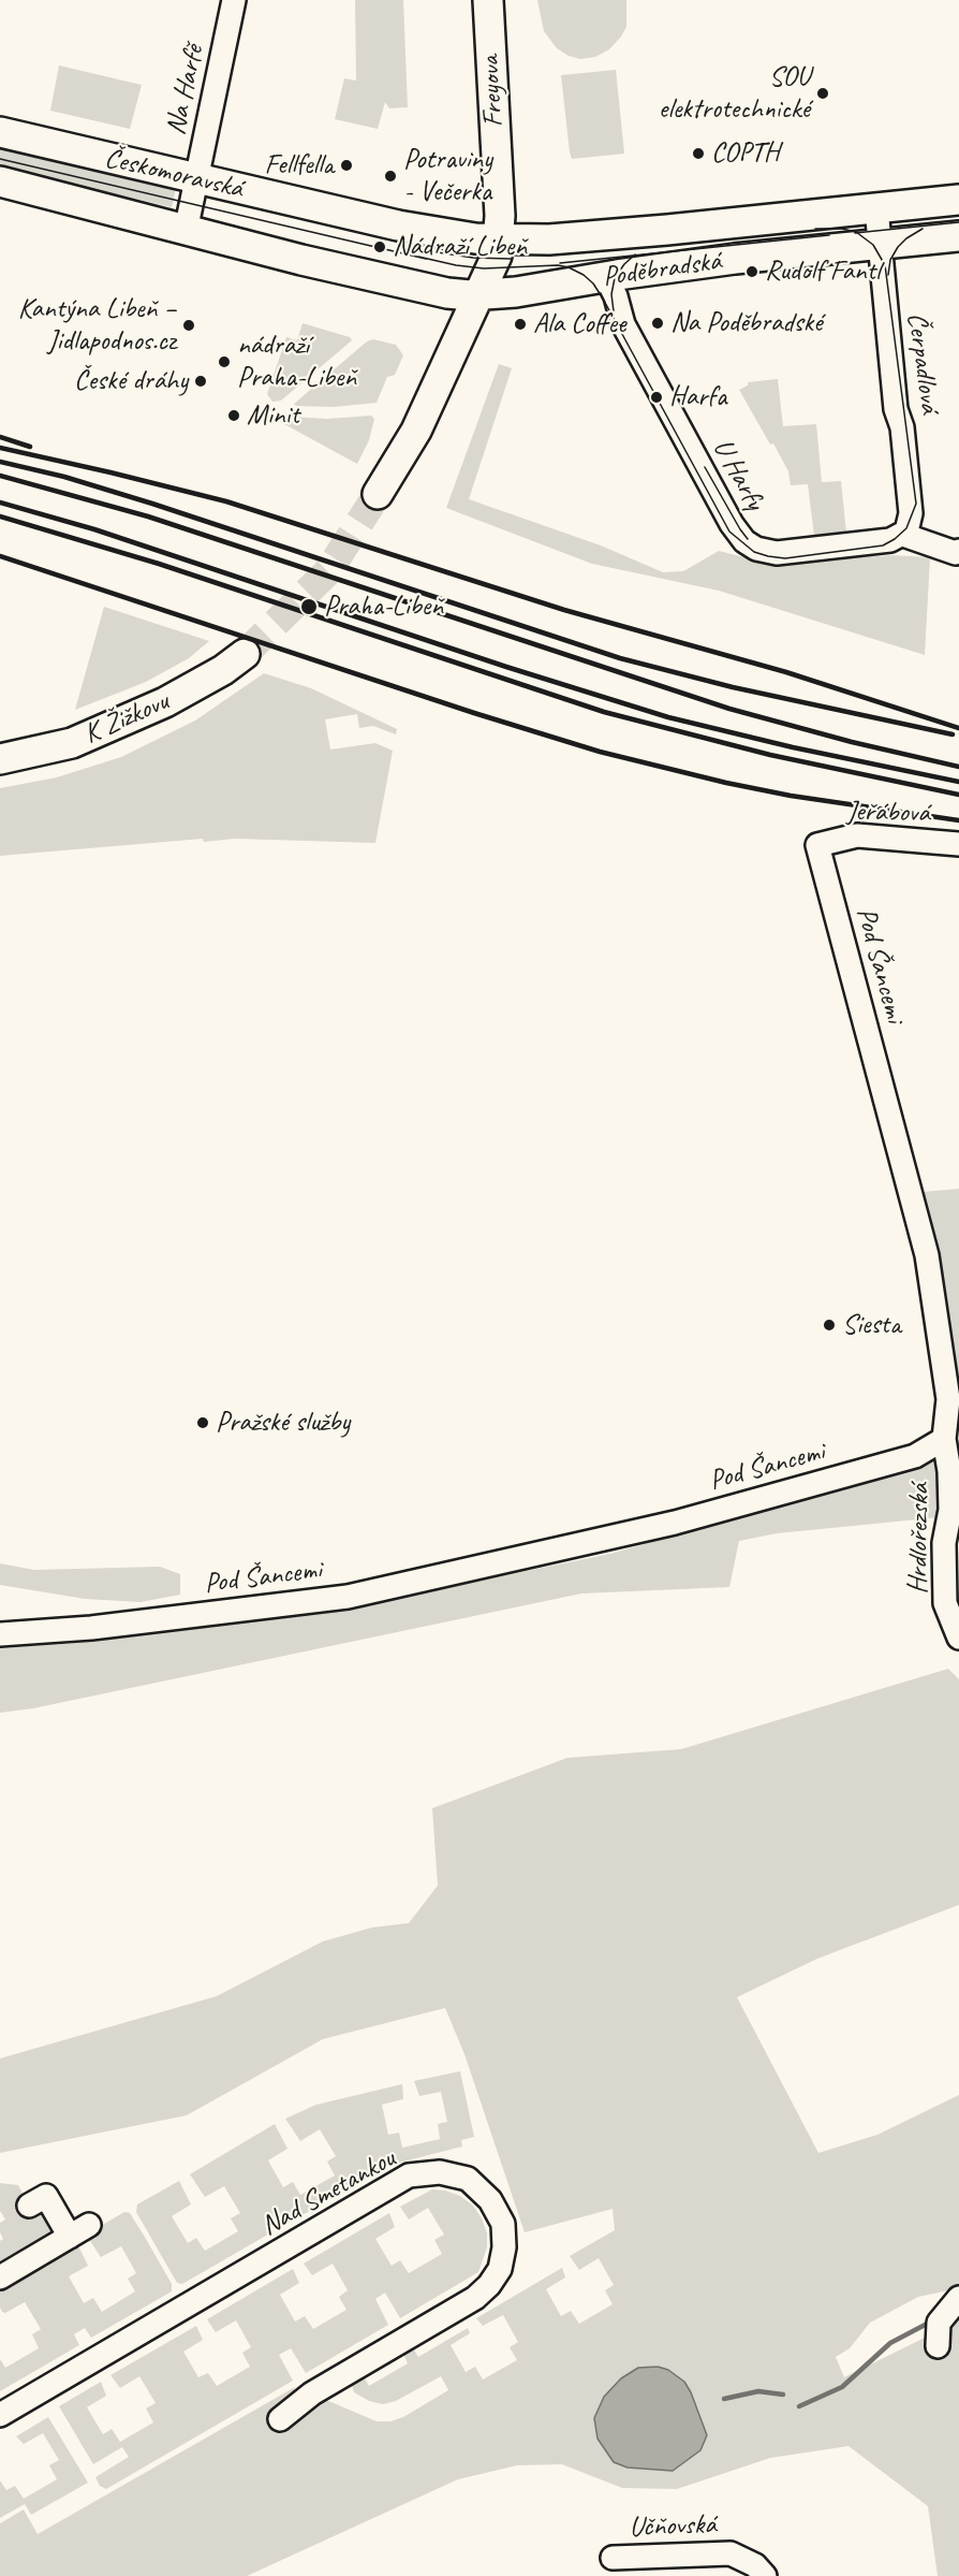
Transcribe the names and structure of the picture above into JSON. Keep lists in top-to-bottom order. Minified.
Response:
{"streets":{"main road":["Freyova","Českomoravská","Poděbradská","K Žižkovu"],"street":["Na Harfě","Čerpadlová","U Harfy","Jeřábová","Pod Šancemi","Hrdlořezská","Nad Smetankou","Učňovská"]},"crossings":[["Na Harfě","Českomoravská"],["Freyova","Českomoravská"],["Freyova","Poděbradská"],["Českomoravská","Poděbradská"],["Poděbradská","Čerpadlová"],["Poděbradská","U Harfy"],["Čerpadlová","U Harfy"],["Jeřábová","Pod Šancemi"],["Pod Šancemi","Hrdlořezská"]],"places":["SOU elektrotechnické","COPTH","Fellfella","Potraviny - Večerka","Nádraží Libeň","Rudolf Fantl","Na Poděbradské","Ala Coffee","Kantýna Libeň – Jidlapodnos.cz","nádraží Praha-Libeň","České dráhy","Harfa","Minit","Praha-Libeň","Siesta","Pražské služby"]}
